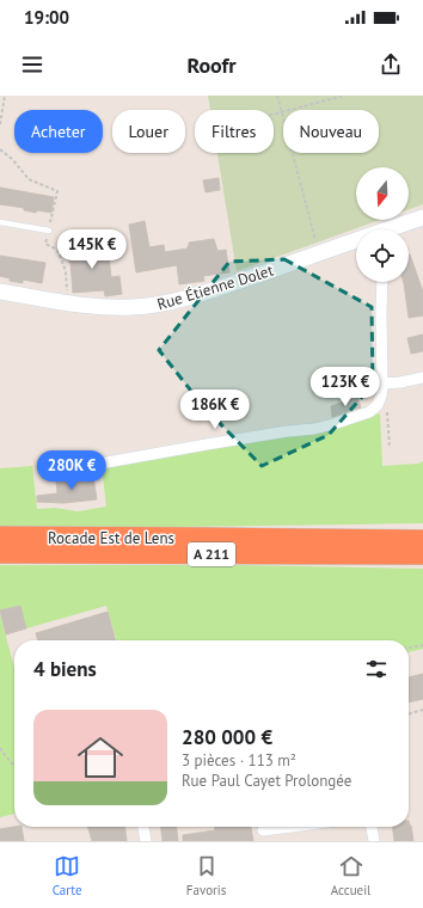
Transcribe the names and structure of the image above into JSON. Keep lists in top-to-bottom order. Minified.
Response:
{"streets":{"highway":["Rocade Est de Lens","A 211"],"street":["Rue Étienne Dolet"]},"north":"bottom","page":{"status":"19:00","header":"Roofr","chip":["Acheter","Louer","Filtres","Nouveau"],"price":["145K €","123K €","186K €","280K €"],"heading":"4 biens","list":[{"name":"280 000 €","note":"3 pièces · 113 m² · Rue Paul Cayet Prolongée"}],"tabs":["Carte","Favoris","Accueil"]}}
